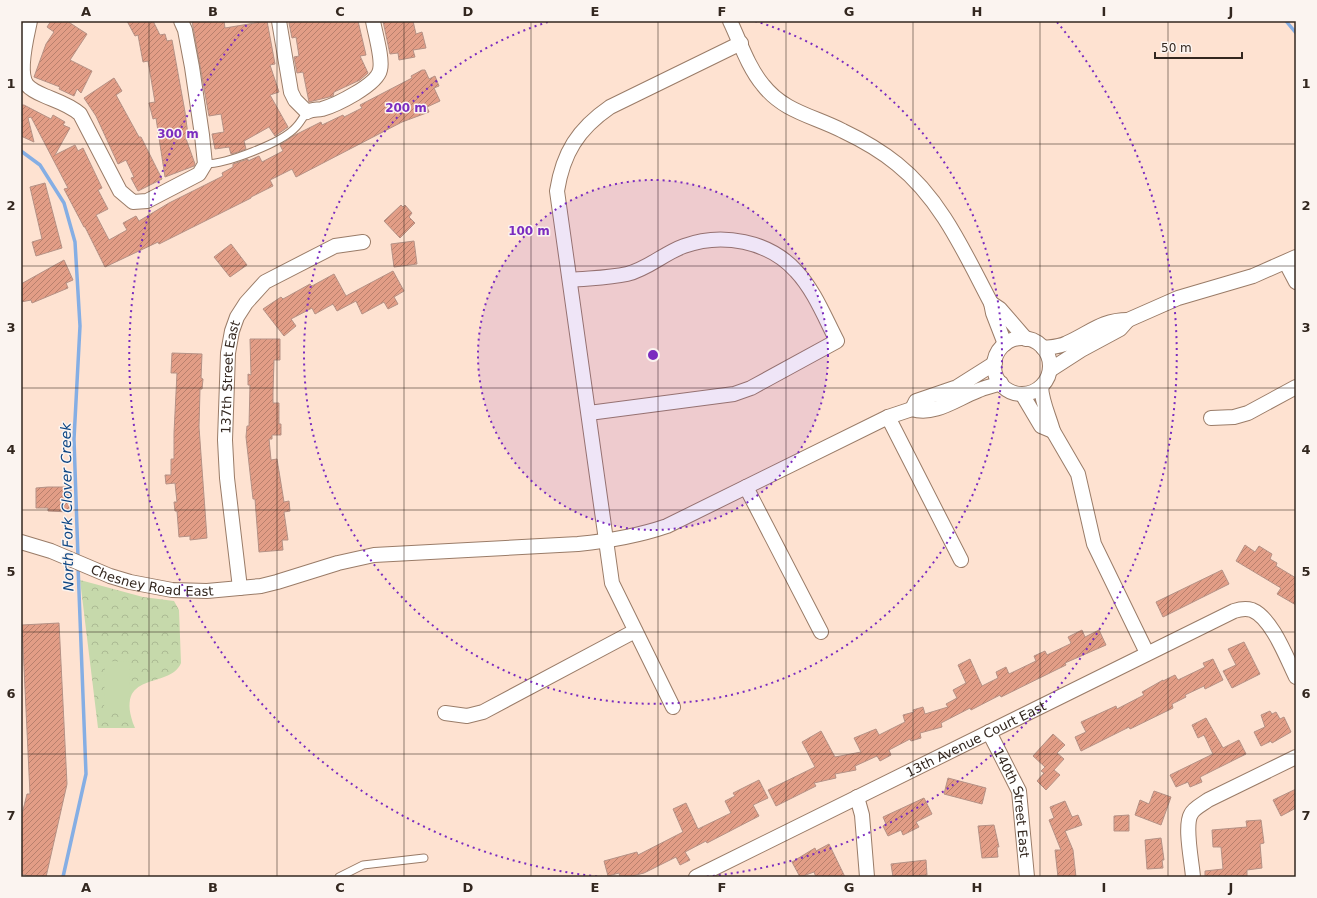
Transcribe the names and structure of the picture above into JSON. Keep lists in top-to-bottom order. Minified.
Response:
{"streets":{"street":["137th Street East","Chesney Road East","13th Avenue Court East","140th Street East"]},"crossings":[["137th Street East","Chesney Road East"],["13th Avenue Court East","140th Street East"]],"water":["North Fork Clover Creek"],"scale_bar":"50 m","grid":{"columns":["A","B","C","D","E","F","G","H","I","J"],"rows":["1","2","3","4","5","6","7"]},"rings":["200 m","300 m","100 m"]}
